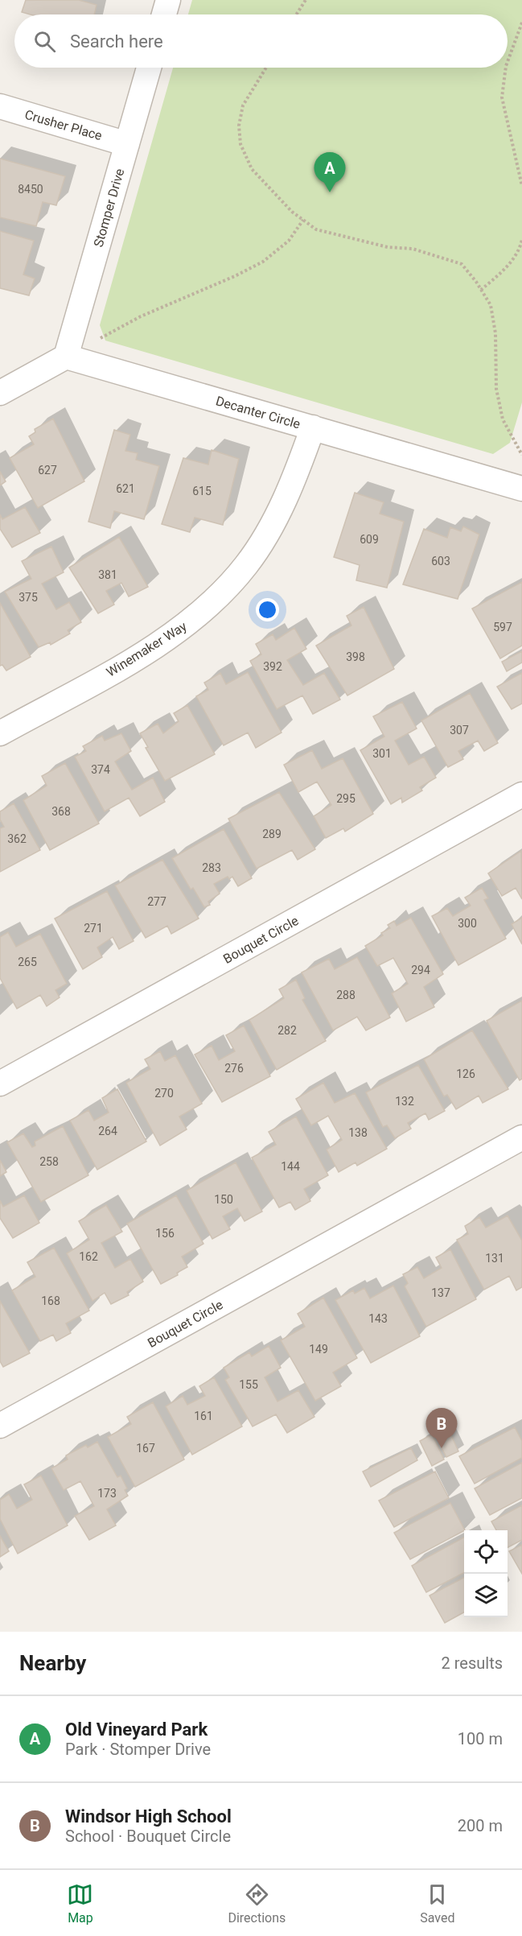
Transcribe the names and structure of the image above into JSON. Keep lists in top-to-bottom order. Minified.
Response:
{"streets":{"street":["Crusher Place","Stomper Drive","Decanter Circle","Winemaker Way","Bouquet Circle"]},"crossings":[["Crusher Place","Stomper Drive"],["Stomper Drive","Decanter Circle"],["Decanter Circle","Winemaker Way"]],"house_numbers":["8450","627","621","615","609","603","381","375","597","398","392","307","301","374","295","368","289","362","283","277","300","271","265","294","288","282","276","126","270","132","264","138","258","144","150","156","162","131","137","168","143","149","155","161","167","173"],"page":{"search":"Search here","pins":["A","B"],"heading":["Nearby","2 results"],"list":[{"mark":"A","name":"Old Vineyard Park","note":"Park · Stomper Drive","value":"100 m"},{"mark":"B","name":"Windsor High School","note":"School · Bouquet Circle","value":"200 m"}],"nav":["Map","Directions","Saved"]}}
